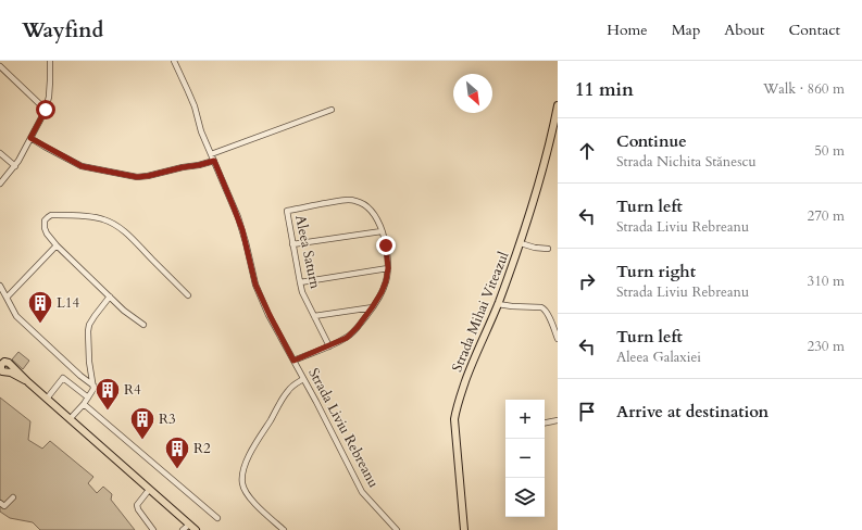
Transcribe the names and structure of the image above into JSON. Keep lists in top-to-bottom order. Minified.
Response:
{"streets":{"main road":["Strada Mihai Viteazul"],"street":["Aleea Saturn","Strada Liviu Rebreanu"]},"places":{"building":["L14","R4","R3","R2"]},"north":"bottom right","page":{"header":"Wayfind","nav":["Home","Map","About","Contact"],"heading":["11 min","Walk · 860 m"],"list":[["Continue","Strada Nichita Stănescu","50 m"],["Turn left","Strada Liviu Rebreanu","270 m"],["Turn right","Strada Liviu Rebreanu","310 m"],["Turn left","Aleea Galaxiei","230 m"],"Arrive at destination"],"map_buttons":["+","−"]}}
